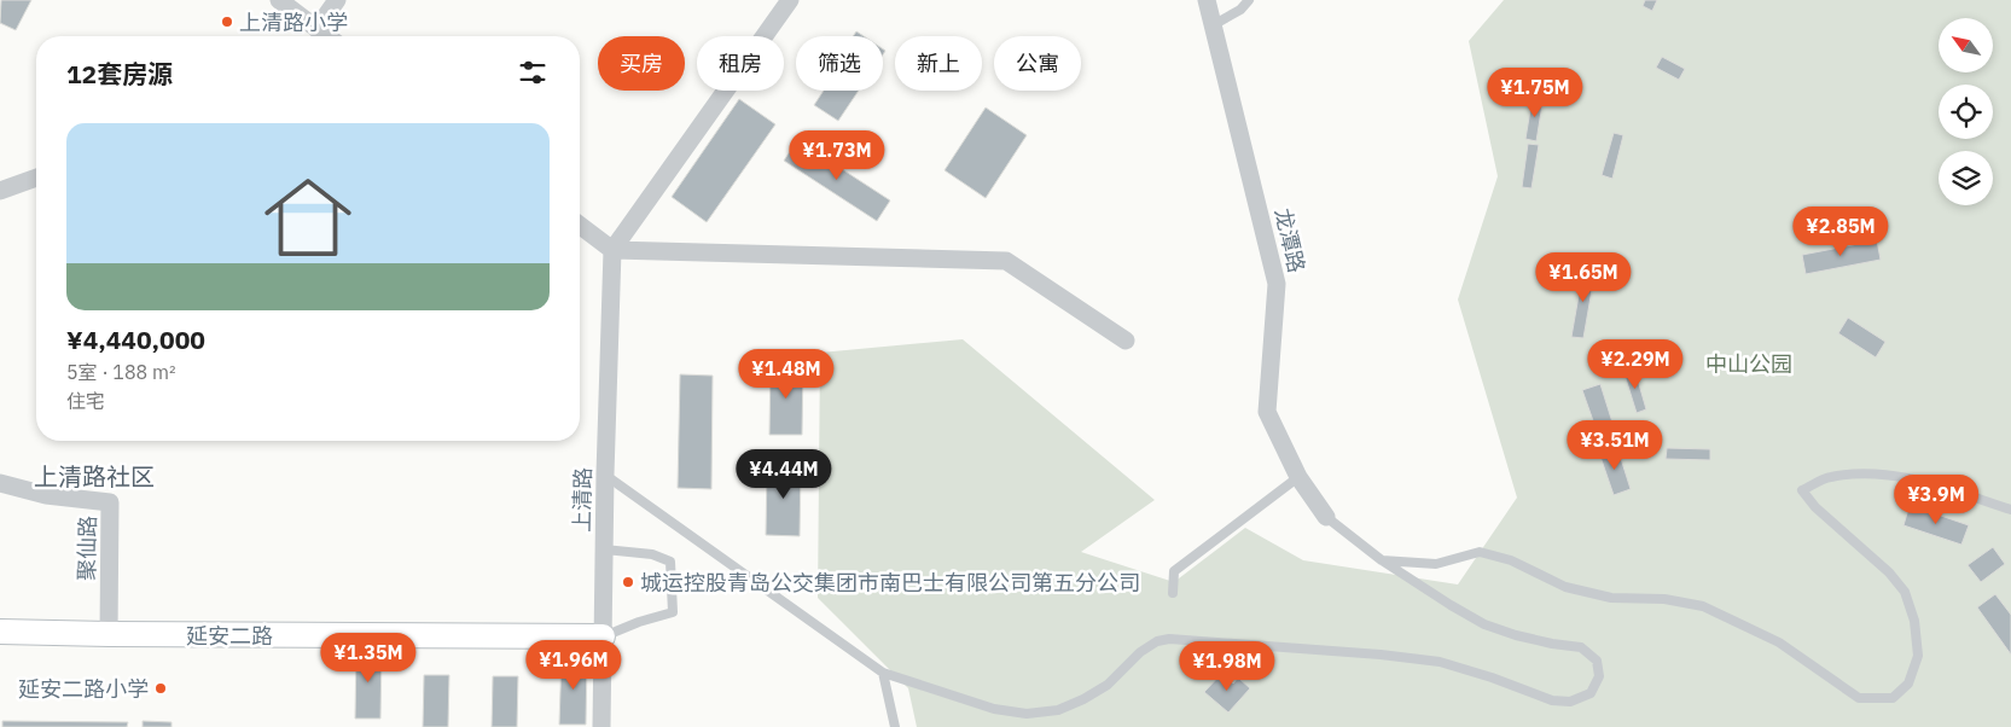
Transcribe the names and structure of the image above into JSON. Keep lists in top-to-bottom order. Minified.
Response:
{"streets":{"street":["龙潭路","上清路","聚仙路","延安二路"]},"crossings":[["上清路","延安二路"],["聚仙路","延安二路"]],"districts":["上清路社区"],"parks":["中山公园"],"places":["上清路小学","城运控股青岛公交集团市南巴士有限公司第五分公司","延安二路小学"],"north":"top left","page":{"chip":["买房","租房","筛选","新上","公寓"],"heading":"12套房源","price":["¥1.75M","¥1.73M","¥2.85M","¥1.65M","¥2.29M","¥1.48M","¥3.51M","¥4.44M","¥3.9M","¥1.35M","¥1.96M","¥1.98M"],"list":[{"name":"¥4,440,000","note":"5室 · 188 m² · 住宅"}]}}
